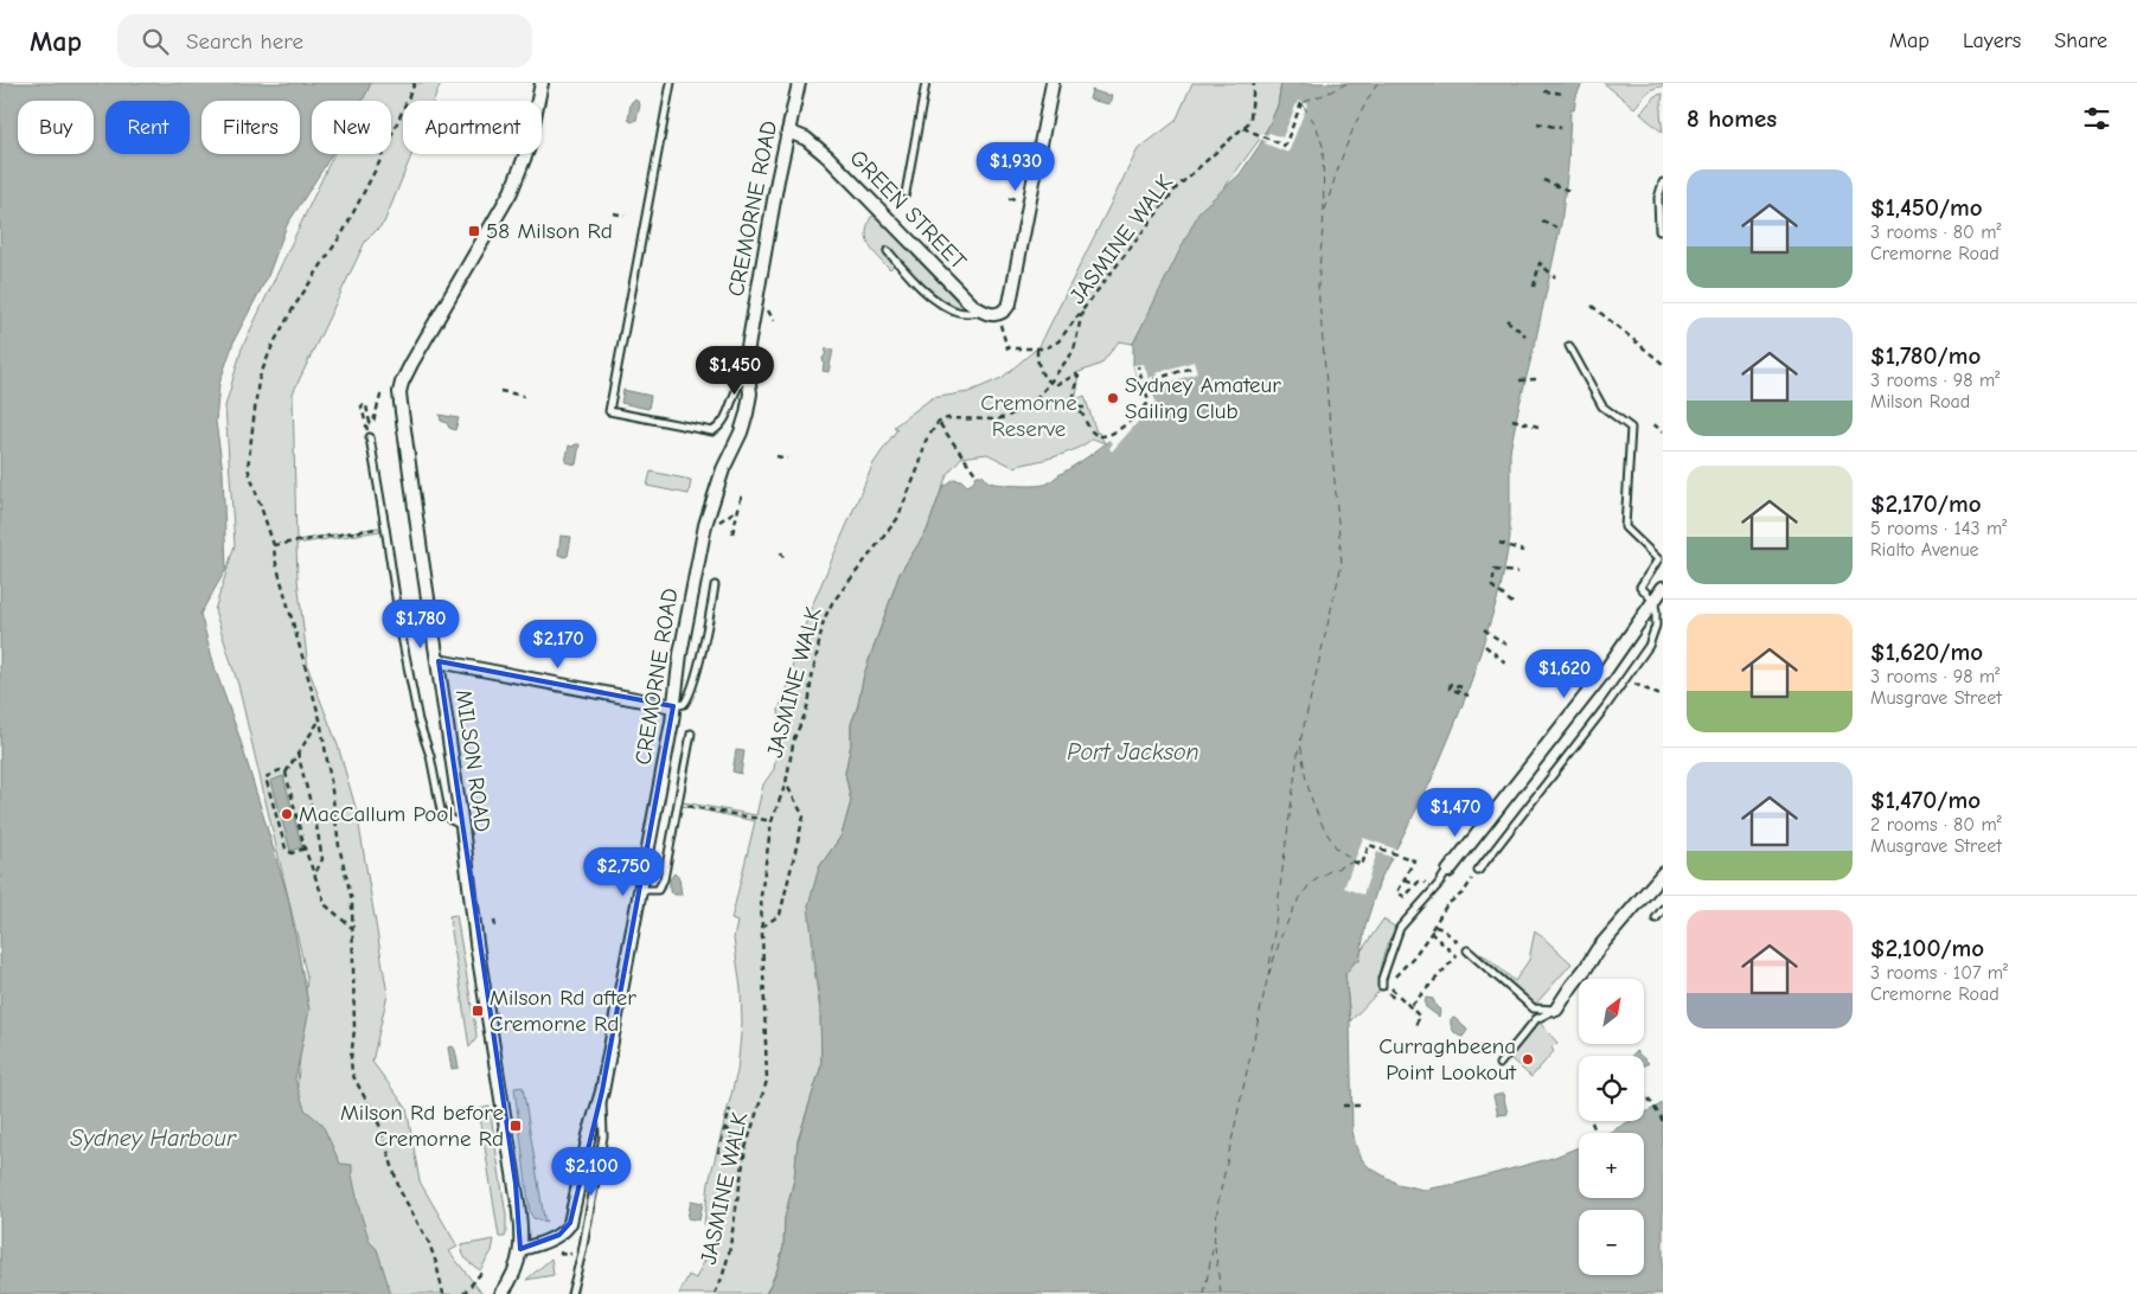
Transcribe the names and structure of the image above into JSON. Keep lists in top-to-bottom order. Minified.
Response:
{"streets":{"street":["CREMORNE ROAD","GREEN STREET","MILSON ROAD"],"path":["JASMINE WALK"]},"crossings":[["CREMORNE ROAD","GREEN STREET"],["CREMORNE ROAD","MILSON ROAD"]],"water":["Port Jackson","Sydney Harbour"],"parks":["Cremorne Reserve"],"places":{"transit":["58 Milson Rd","Milson Rd after Cremorne Rd","Milson Rd before Cremorne Rd"],"other":["Sydney Amateur Sailing Club","MacCallum Pool","Curraghbeena Point Lookout"]},"north":"top right","page":{"header":"Map","search":"Search here","nav":["Map","Layers","Share"],"heading":"8 homes","chip":["Buy","Rent","Filters","New","Apartment"],"price":["$1,930","$1,450","$1,780","$2,170","$1,620","$1,470","$2,750","$2,100"],"list":[{"name":"$1,450/mo","note":"3 rooms · 80 m² · Cremorne Road"},{"name":"$1,780/mo","note":"3 rooms · 98 m² · Milson Road"},{"name":"$2,170/mo","note":"5 rooms · 143 m² · Rialto Avenue"},{"name":"$1,620/mo","note":"3 rooms · 98 m² · Musgrave Street"},{"name":"$1,470/mo","note":"2 rooms · 80 m² · Musgrave Street"},{"name":"$2,100/mo","note":"3 rooms · 107 m² · Cremorne Road"}],"map_buttons":["+","−"]}}
